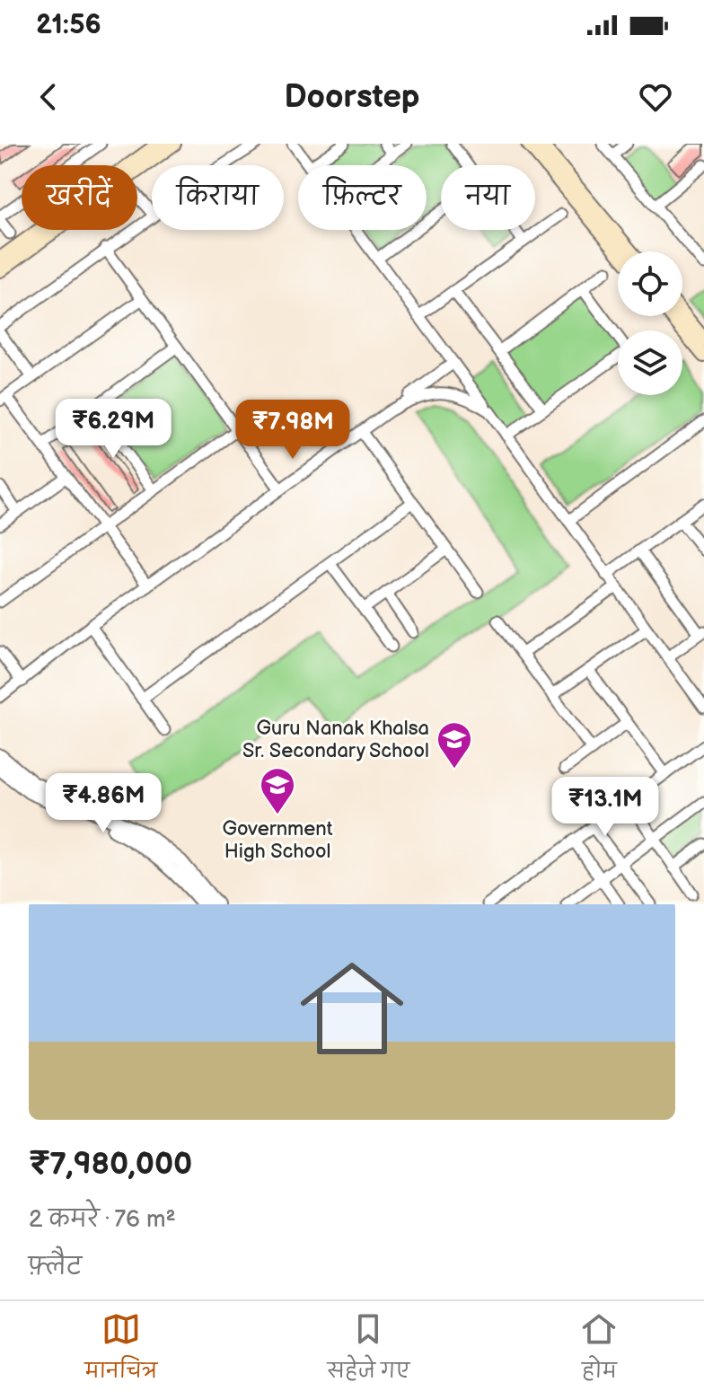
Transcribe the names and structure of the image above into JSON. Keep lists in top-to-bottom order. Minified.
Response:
{"places":{"school or university":["Guru Nanak Khalsa Sr. Secondary School","Government High School"]},"page":{"status":"21:56","header":"Doorstep","chip":["खरीदें","किराया","फ़िल्टर","नया"],"price":["₹6.29M","₹7.98M","₹4.86M","₹13.1M"],"list":[{"name":"₹7,980,000","note":"2 कमरे · 76 m² · फ़्लैट"}],"tabs":["मानचित्र","सहेजे गए","होम"]}}
